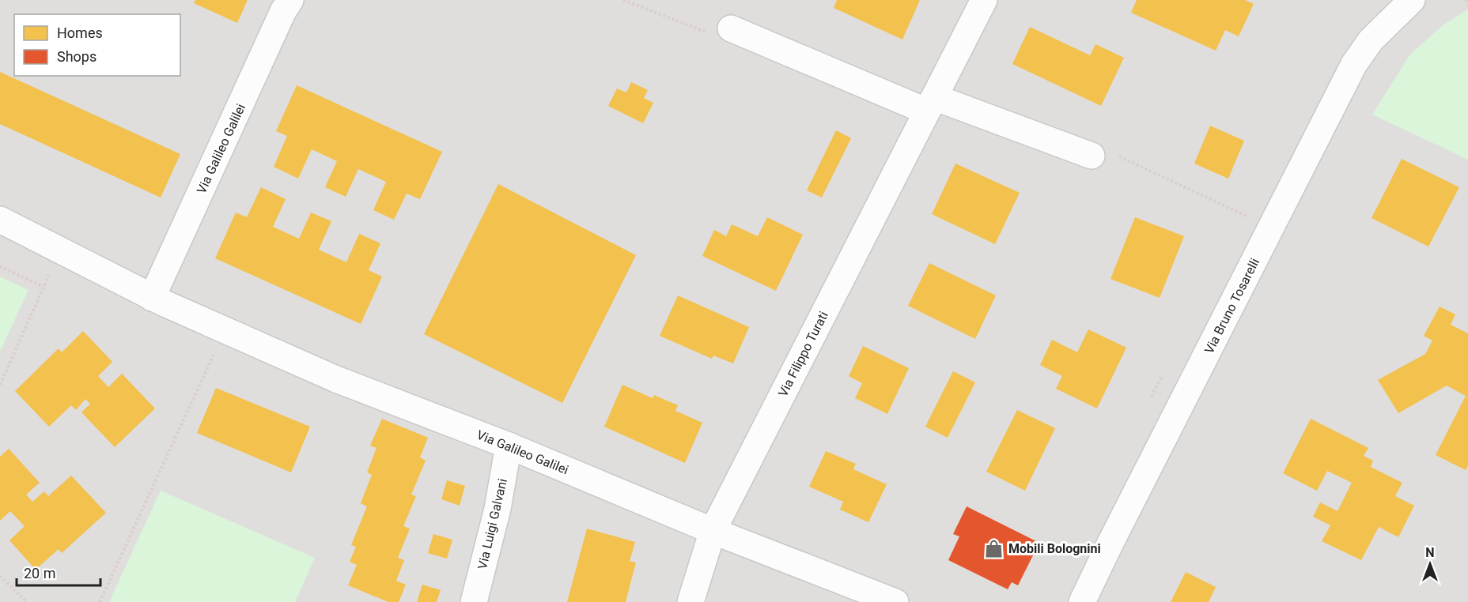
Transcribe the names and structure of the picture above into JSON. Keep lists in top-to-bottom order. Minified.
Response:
{"streets":{"street":["Via Galileo Galilei","Via Bruno Tosarelli","Via Filippo Turati","Via Luigi Galvani"]},"crossings":[["Via Galileo Galilei","Via Filippo Turati"],["Via Galileo Galilei","Via Luigi Galvani"]],"places":{"shop":["Mobili Bolognini"]},"legend":["Homes","Shops"],"scale_bar":"20 m","north":"top"}
